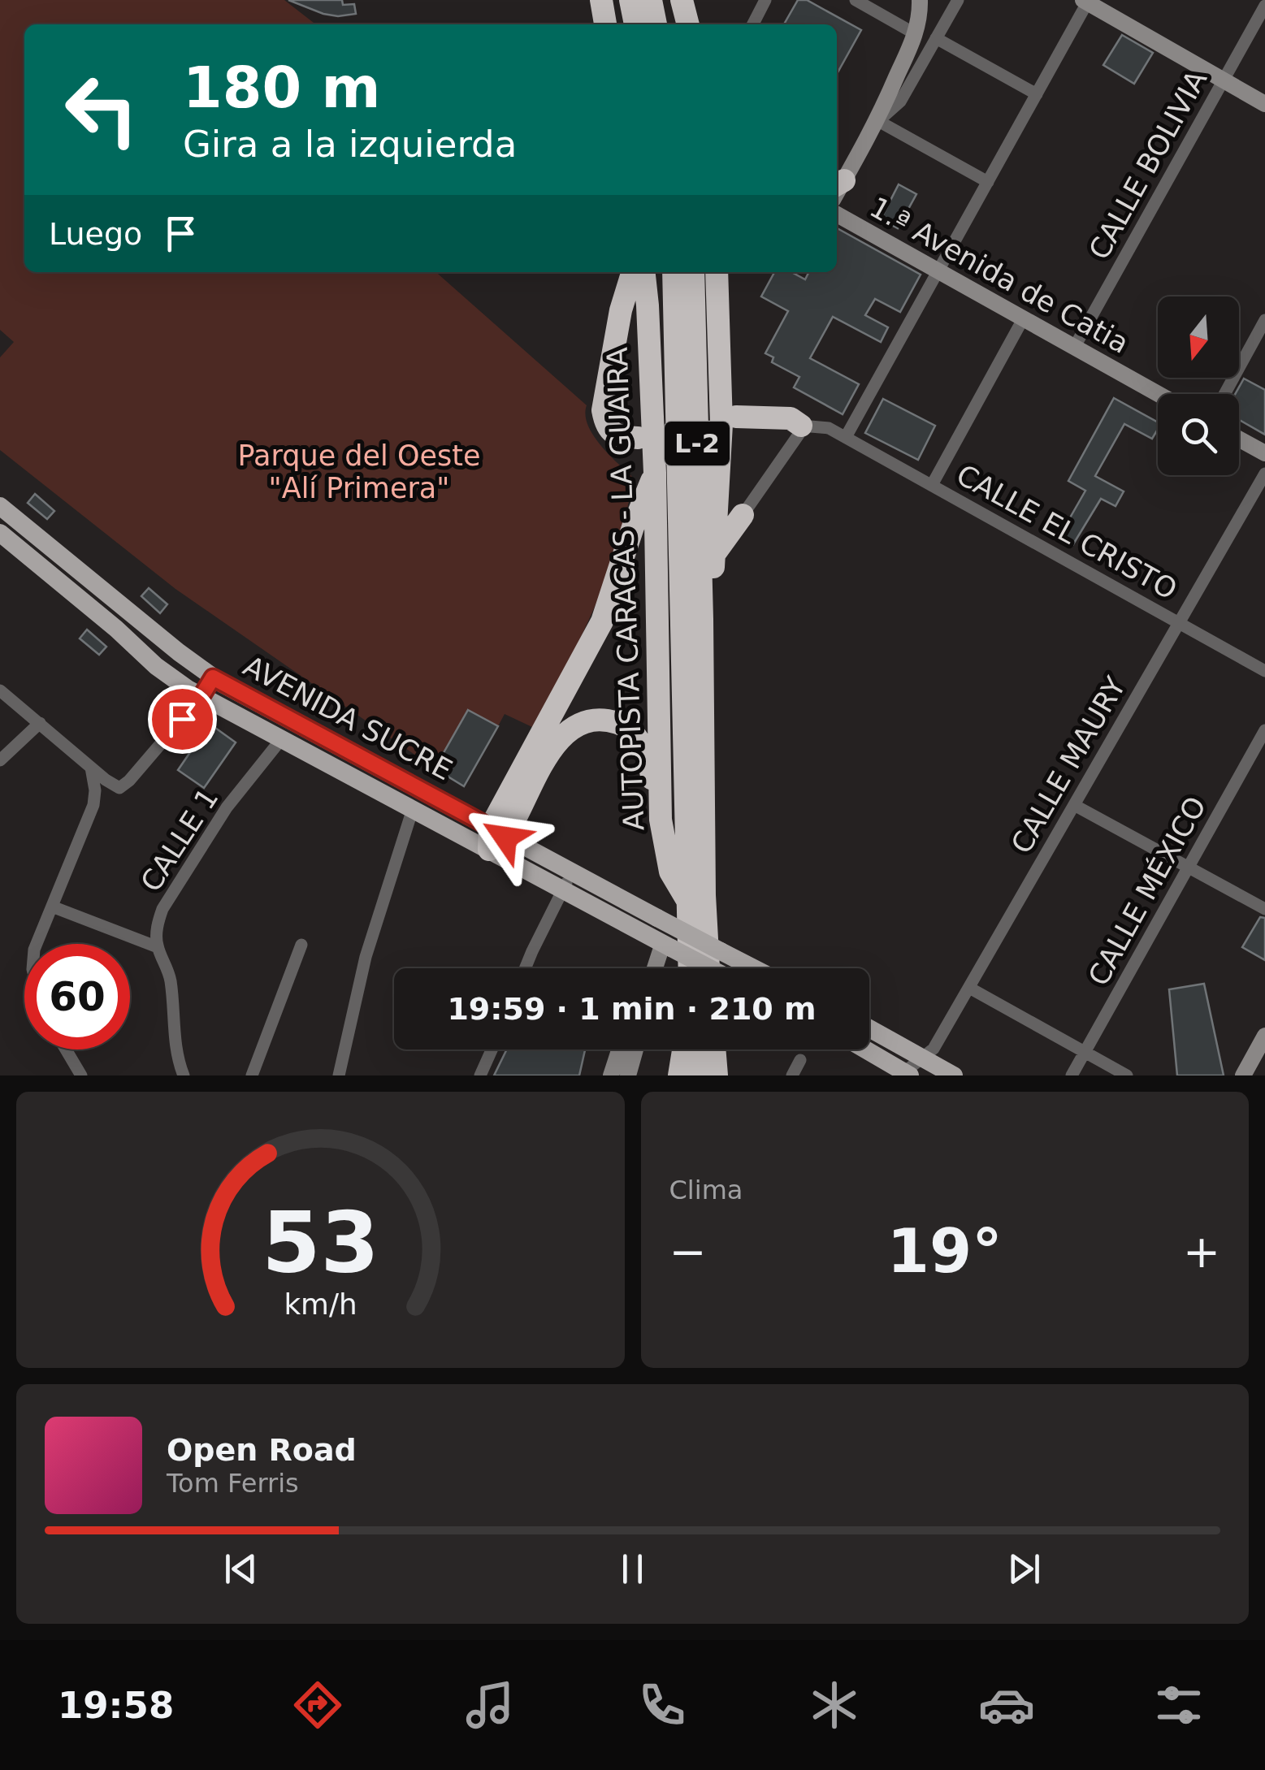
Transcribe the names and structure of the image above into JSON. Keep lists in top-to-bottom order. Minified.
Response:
{"streets":{"highway":["L-2","AUTOPISTA CARACAS - LA GUAIRA"],"main road":["AVENIDA SUCRE"],"street":["CALLE BOLIVIA","1.ª Avenida de Catia","CALLE EL CRISTO","CALLE MAURY","CALLE 1","CALLE MÉXICO"]},"crossings":[["CALLE BOLIVIA","1.ª Avenida de Catia"],["L-2","AUTOPISTA CARACAS - LA GUAIRA"],["CALLE EL CRISTO","CALLE MAURY"],["AVENIDA SUCRE","CALLE 1"]],"parks":["Parque del Oeste \"Alí Primera\""],"north":"bottom","page":{"turn":["180 m","Gira a la izquierda"],"then":"Luego","limit":"60","trip":"19:59 · 1 min · 210 m","tile":"Clima","heat":["−","19°","+"],"song":["Open Road","Tom Ferris"],"tabs":"19:58","gauge":["53","km/h"]}}
